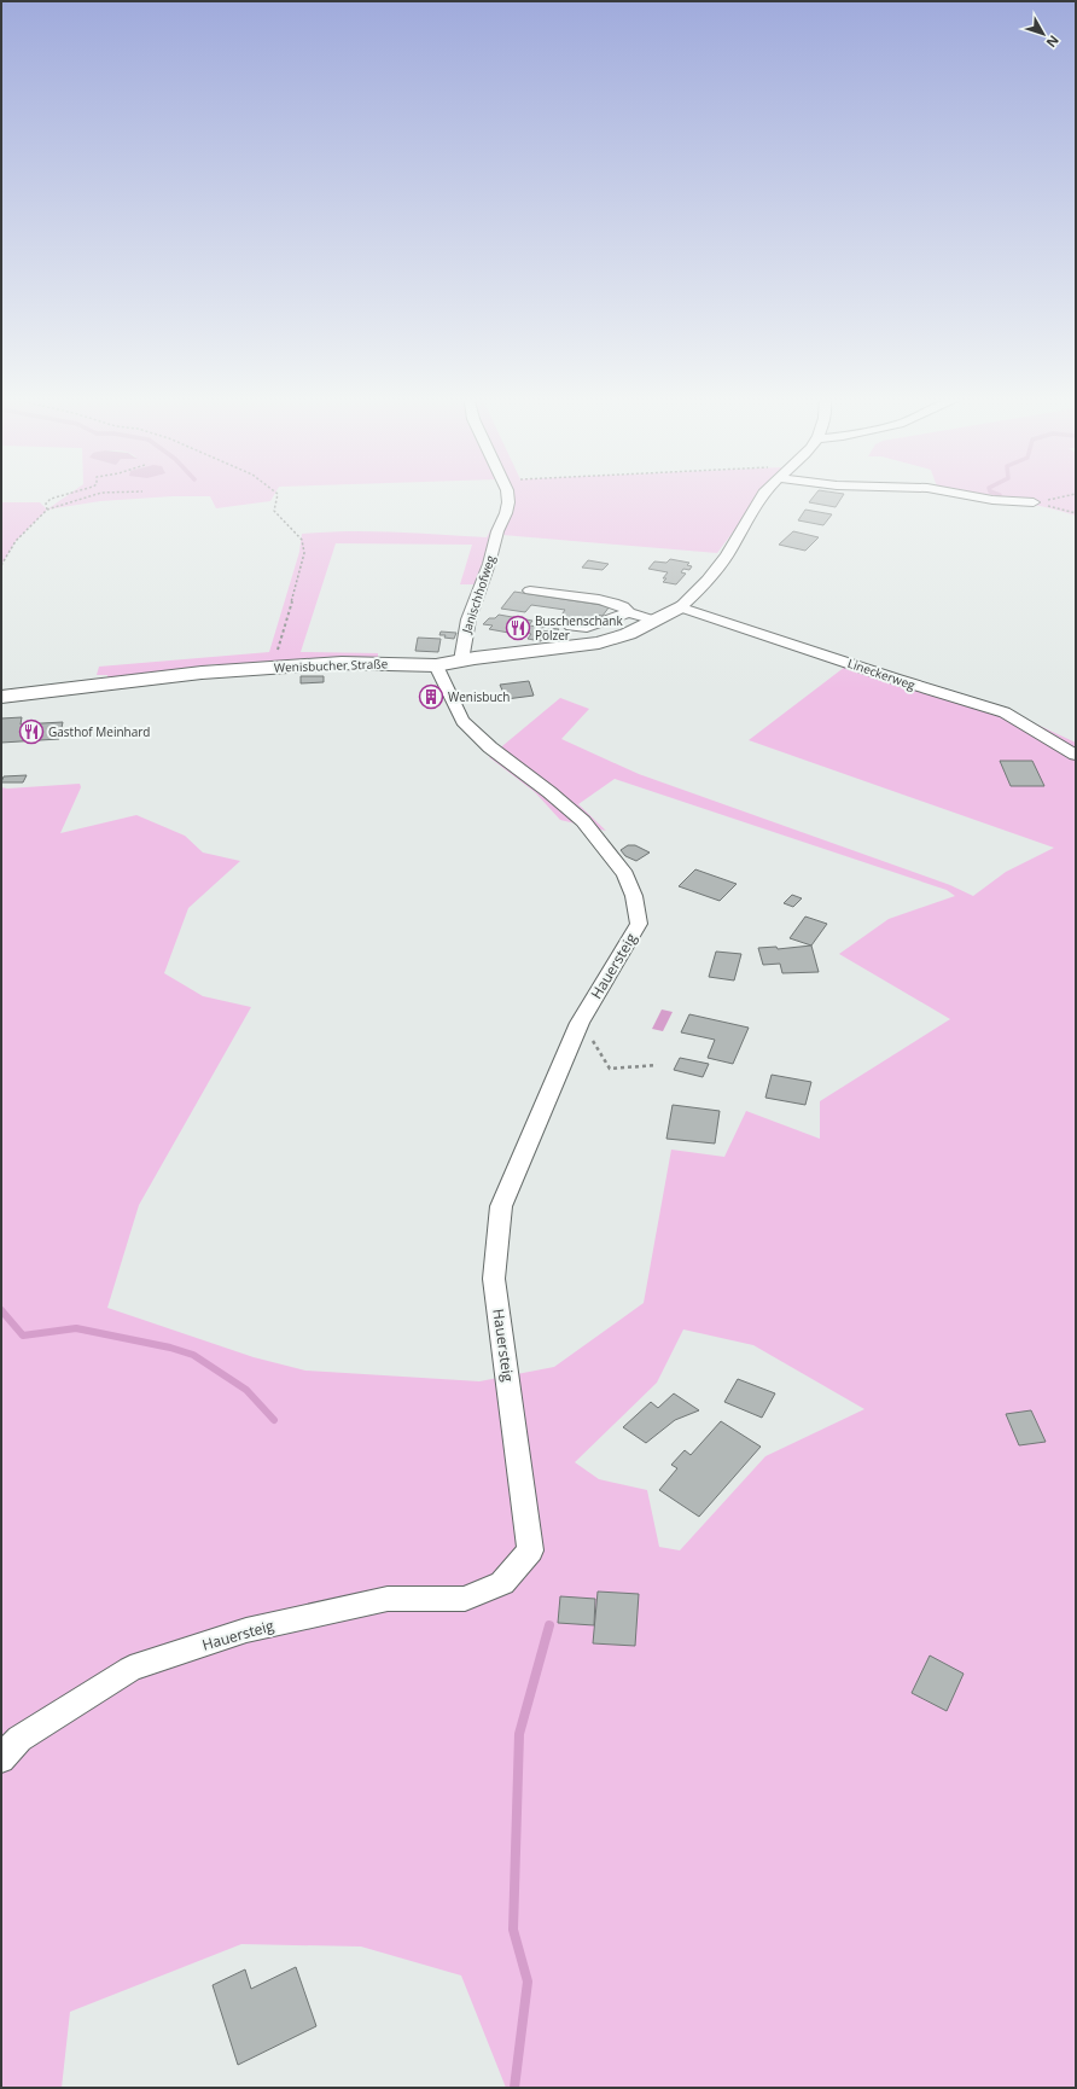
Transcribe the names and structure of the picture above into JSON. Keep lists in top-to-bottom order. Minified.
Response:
{"streets":{"street":["Janischhofweg","Wenisbucher Straße","Lineckerweg","Hauersteig"]},"crossings":[["Janischhofweg","Wenisbucher Straße"],["Wenisbucher Straße","Lineckerweg"],["Wenisbucher Straße","Hauersteig"]],"places":{"restaurant":["Buschenschank Pölzer","Gasthof Meinhard"],"building":["Wenisbuch"]},"north":"bottom right"}
